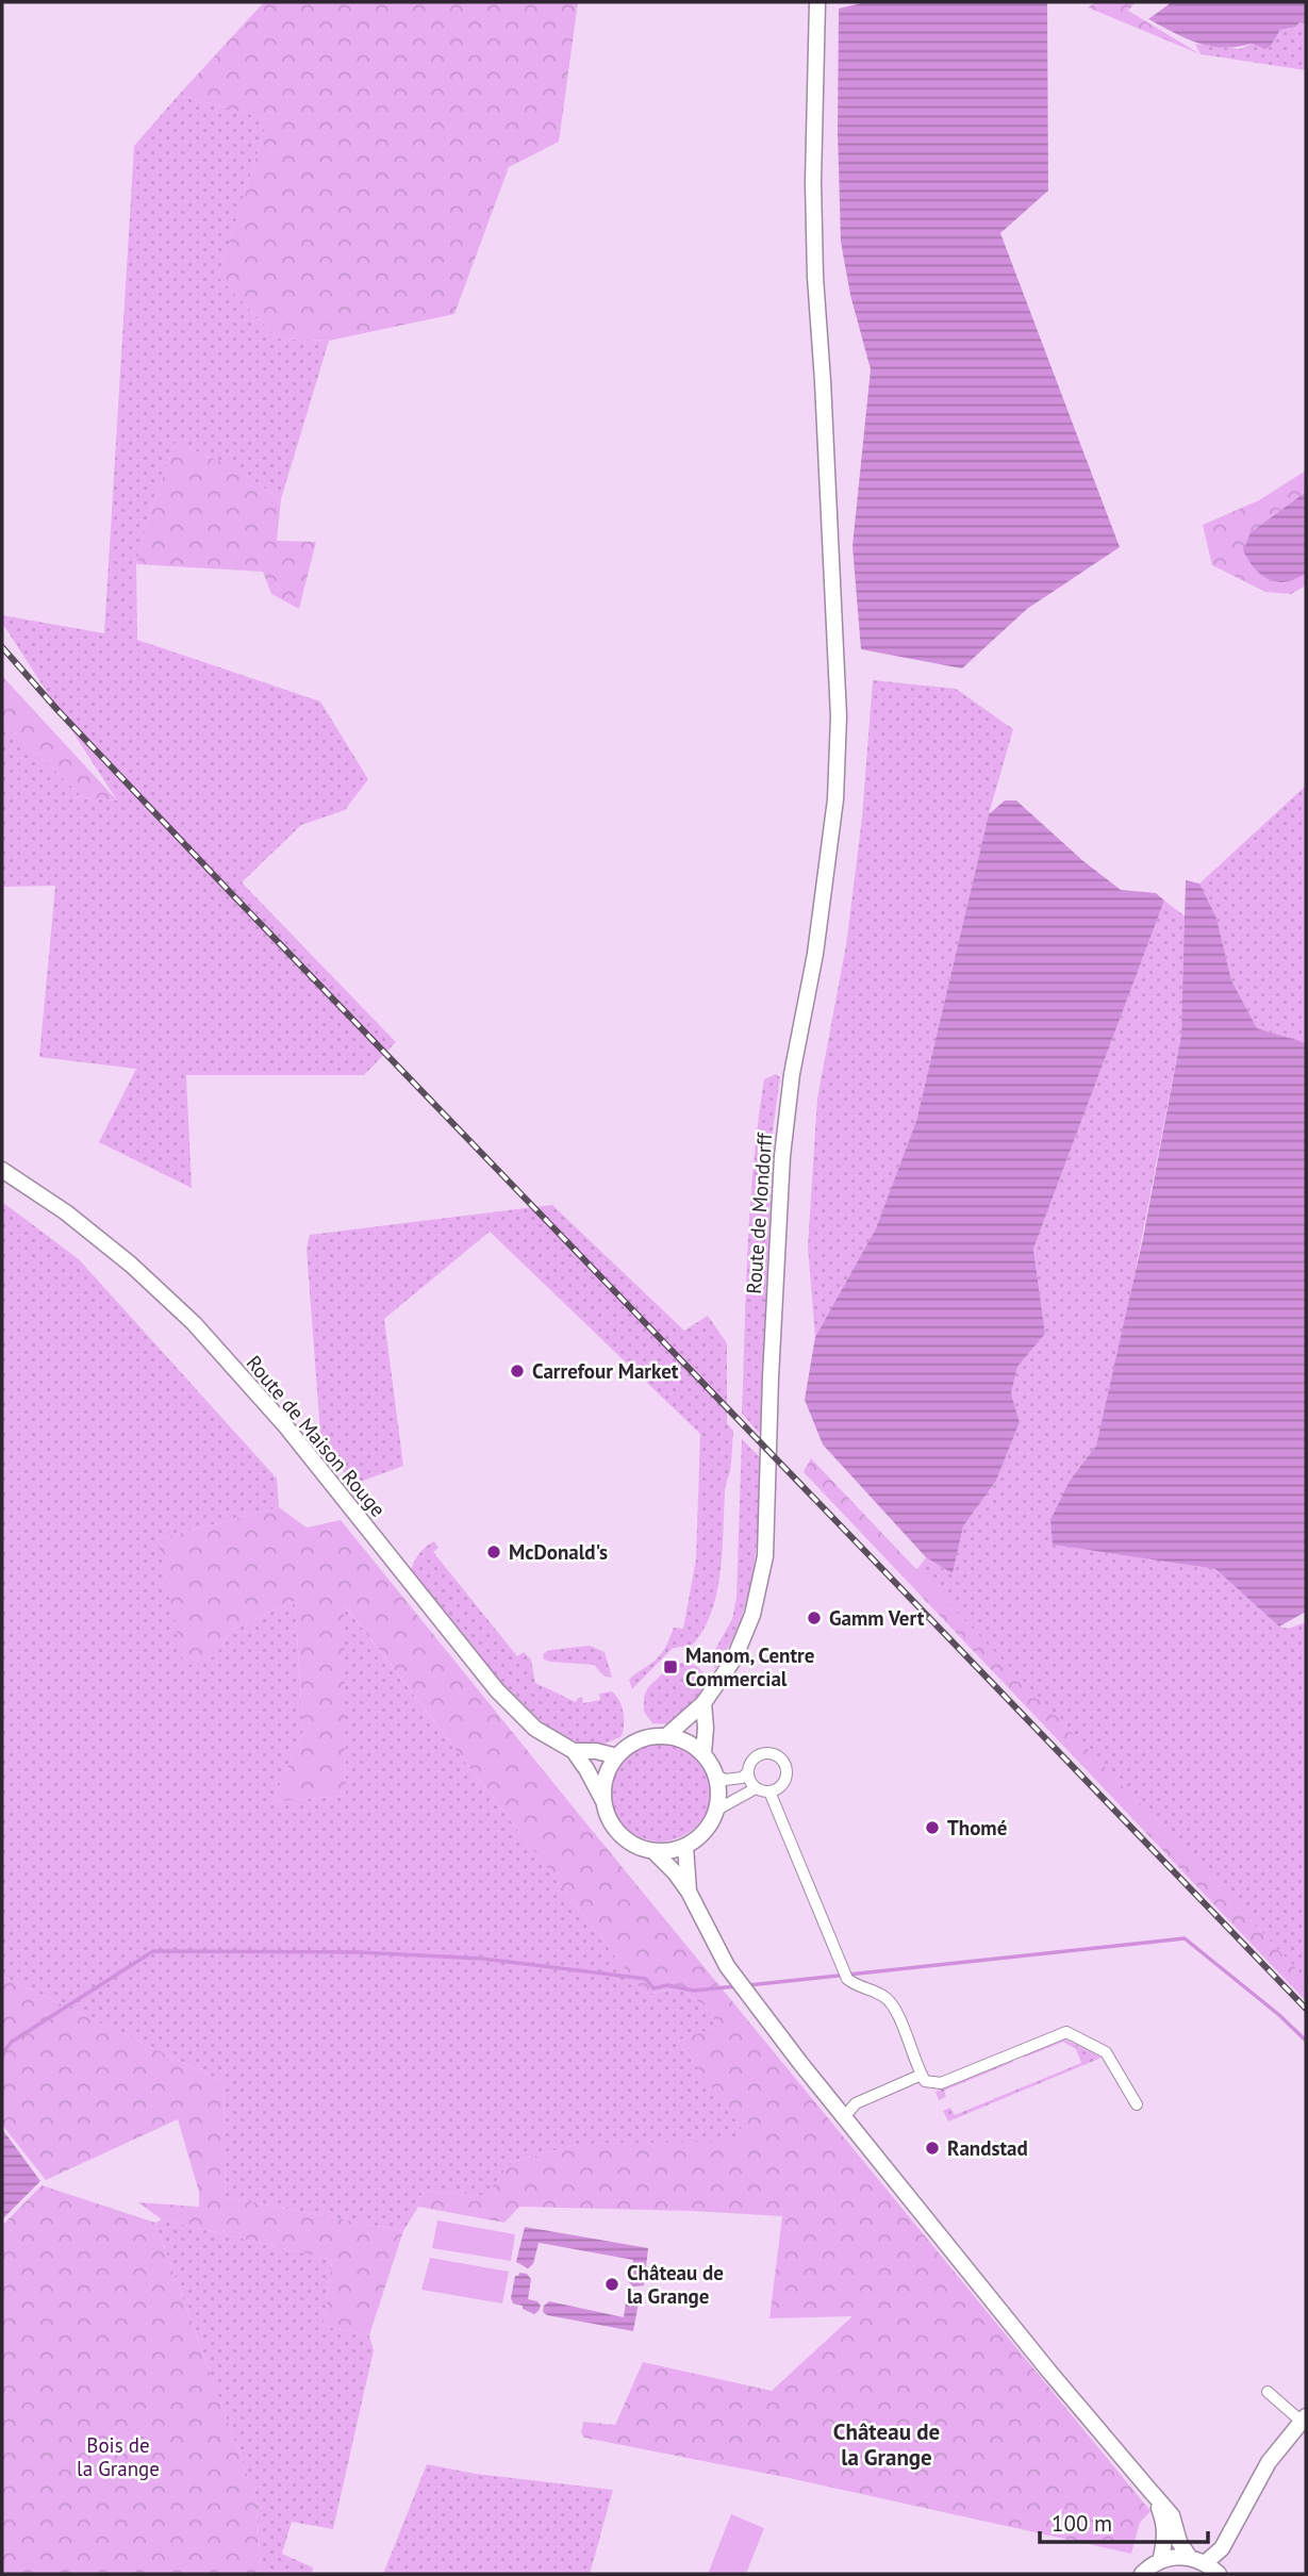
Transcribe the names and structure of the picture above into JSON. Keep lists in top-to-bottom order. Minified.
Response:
{"streets":{"main road":["Route de Mondorff","Route de Maison Rouge"]},"districts":["Château de la Grange"],"parks":["Bois de la Grange"],"places":{"other":["Carrefour Market","McDonald's","Gamm Vert","Thomé","Randstad","Château de la Grange"],"transit":["Manom, Centre Commercial"]},"scale_bar":"100 m"}
